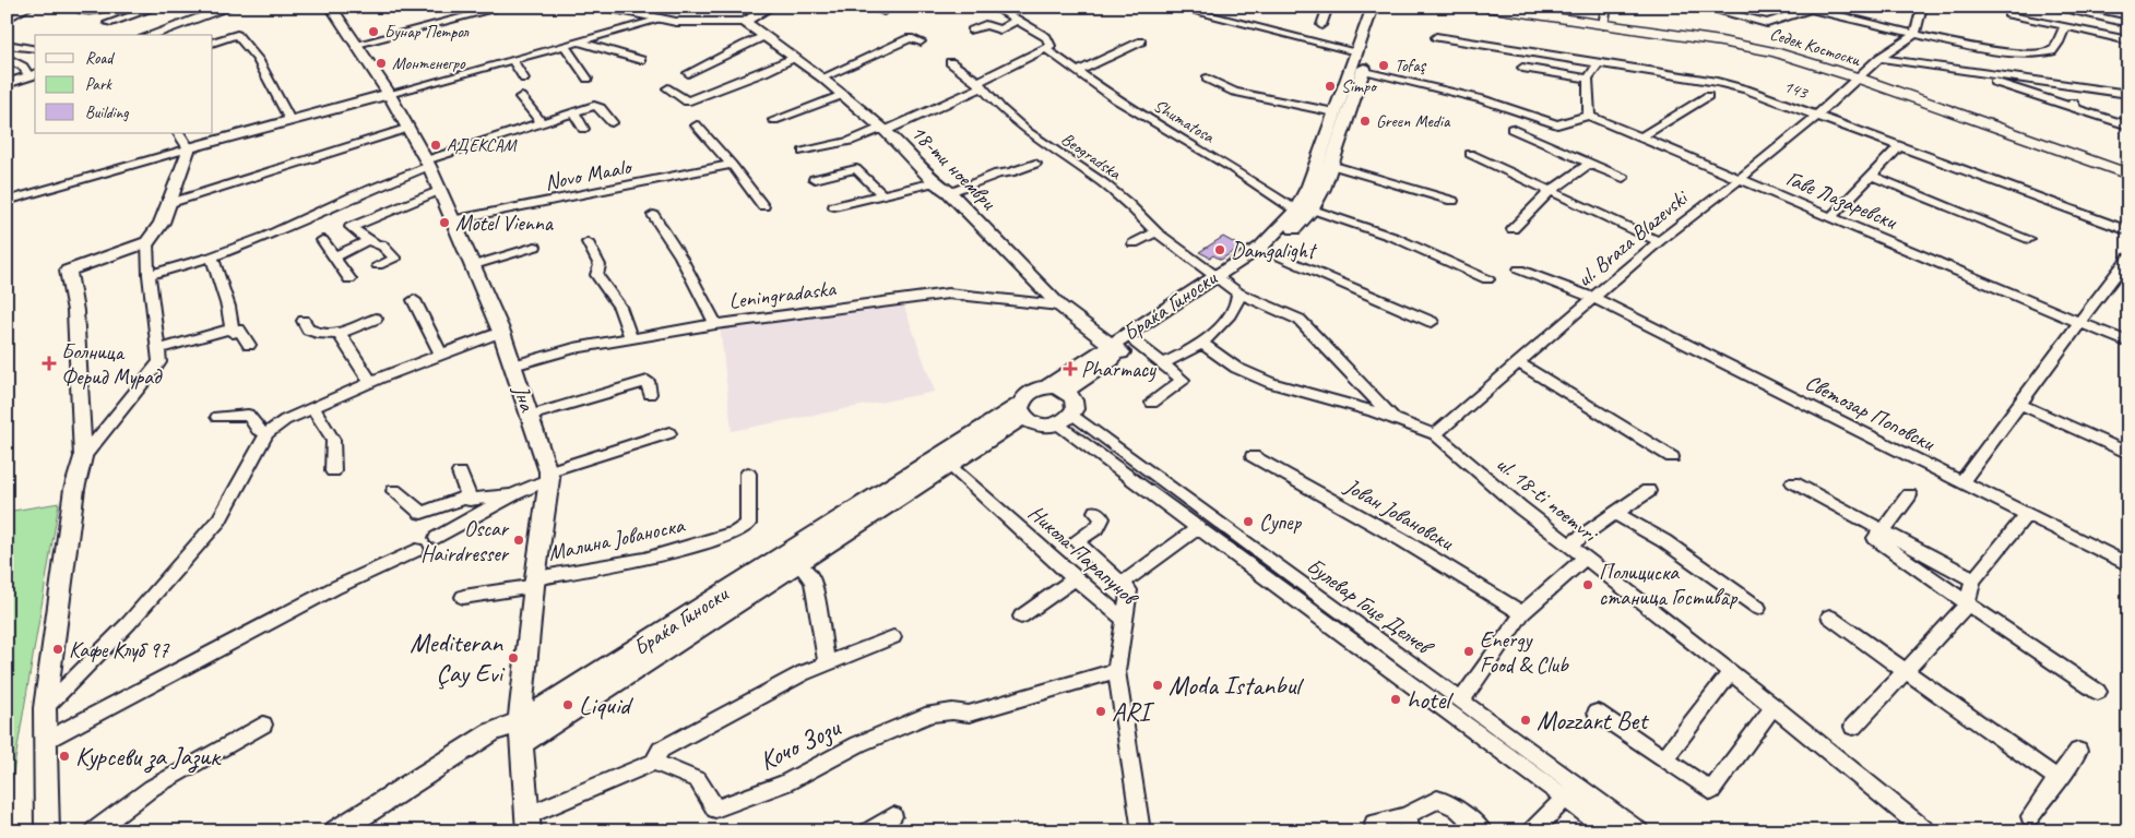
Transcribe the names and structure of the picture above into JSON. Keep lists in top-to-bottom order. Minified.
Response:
{"streets":{"main road":["Седек Костоски"],"street":["143","Shumatosa","Beogradska","18-ти ноември","Novo Maalo","Гаве Лазаревски","ul. Braza Blazevski","Leningradaska","Браќа Гиноски","Јна","Светозар Поповски","ul. 18-ti noemvri","Јован Јовановски","Малина Јованоска","Никола Парапунов","Булевар Гоце Делчев","Кочо Зози"]},"crossings":[["Седек Костоски","ul. Braza Blazevski"],["143","ul. Braza Blazevski"],["Shumatosa","Браќа Гиноски"],["Beogradska","Браќа Гиноски"],["18-ти ноември","Leningradaska"],["18-ти ноември","Браќа Гиноски"],["Novo Maalo","Јна"],["Гаве Лазаревски","ul. Braza Blazevski"],["ul. Braza Blazevski","Светозар Поповски"],["ul. Braza Blazevski","ul. 18-ti noemvri"],["Leningradaska","Јна"],["Браќа Гиноски","Јна"],["Браќа Гиноски","Никола Парапунов"],["Браќа Гиноски","Булевар Гоце Делчев"],["Јна","Малина Јованоска"],["Никола Парапунов","Кочо Зози"]],"places":{"other":["Бунар Петрол","Монтенегро","Tofaş","Simpo","Green Media","АДЕКСАМ","Motel Vienna","Damgalight","Супер","Oscar Hairdresser","Полициска станица Гостивар","Кафе Клуб 97","Energy Food & Club","Mediteran Çay Evi","Moda Istanbul","hotel","Liquid","ARI","Mozzart Bet","Курсеви за Јазик"],"health":["Болница Ферид Мурад","Pharmacy"]},"legend":["Road","Park","Building"]}
